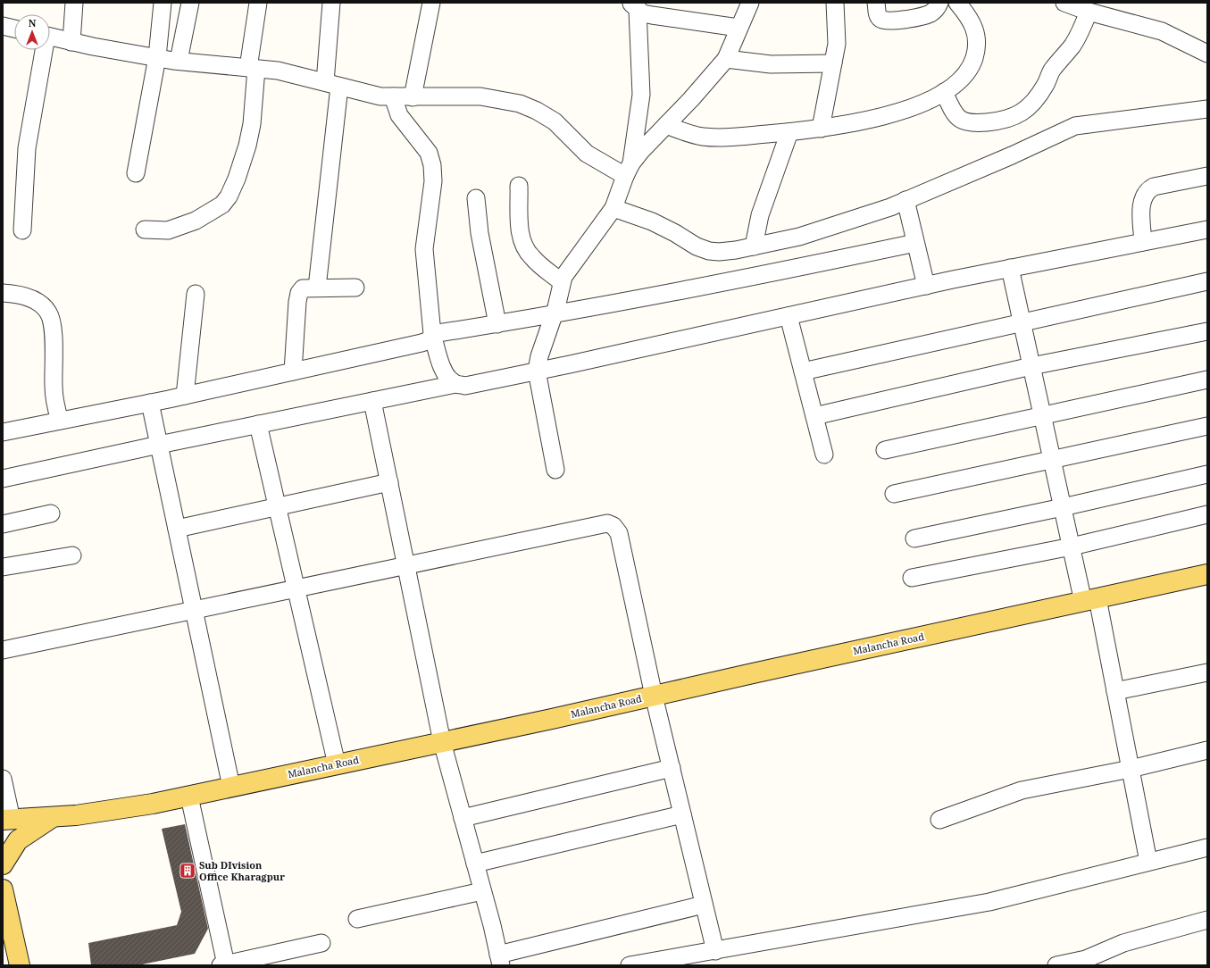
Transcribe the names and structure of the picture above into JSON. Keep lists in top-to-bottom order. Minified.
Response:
{"streets":{"main road":["Malancha Road"]},"places":{"building":["Sub DIvision Office Kharagpur"]},"north":"top"}
